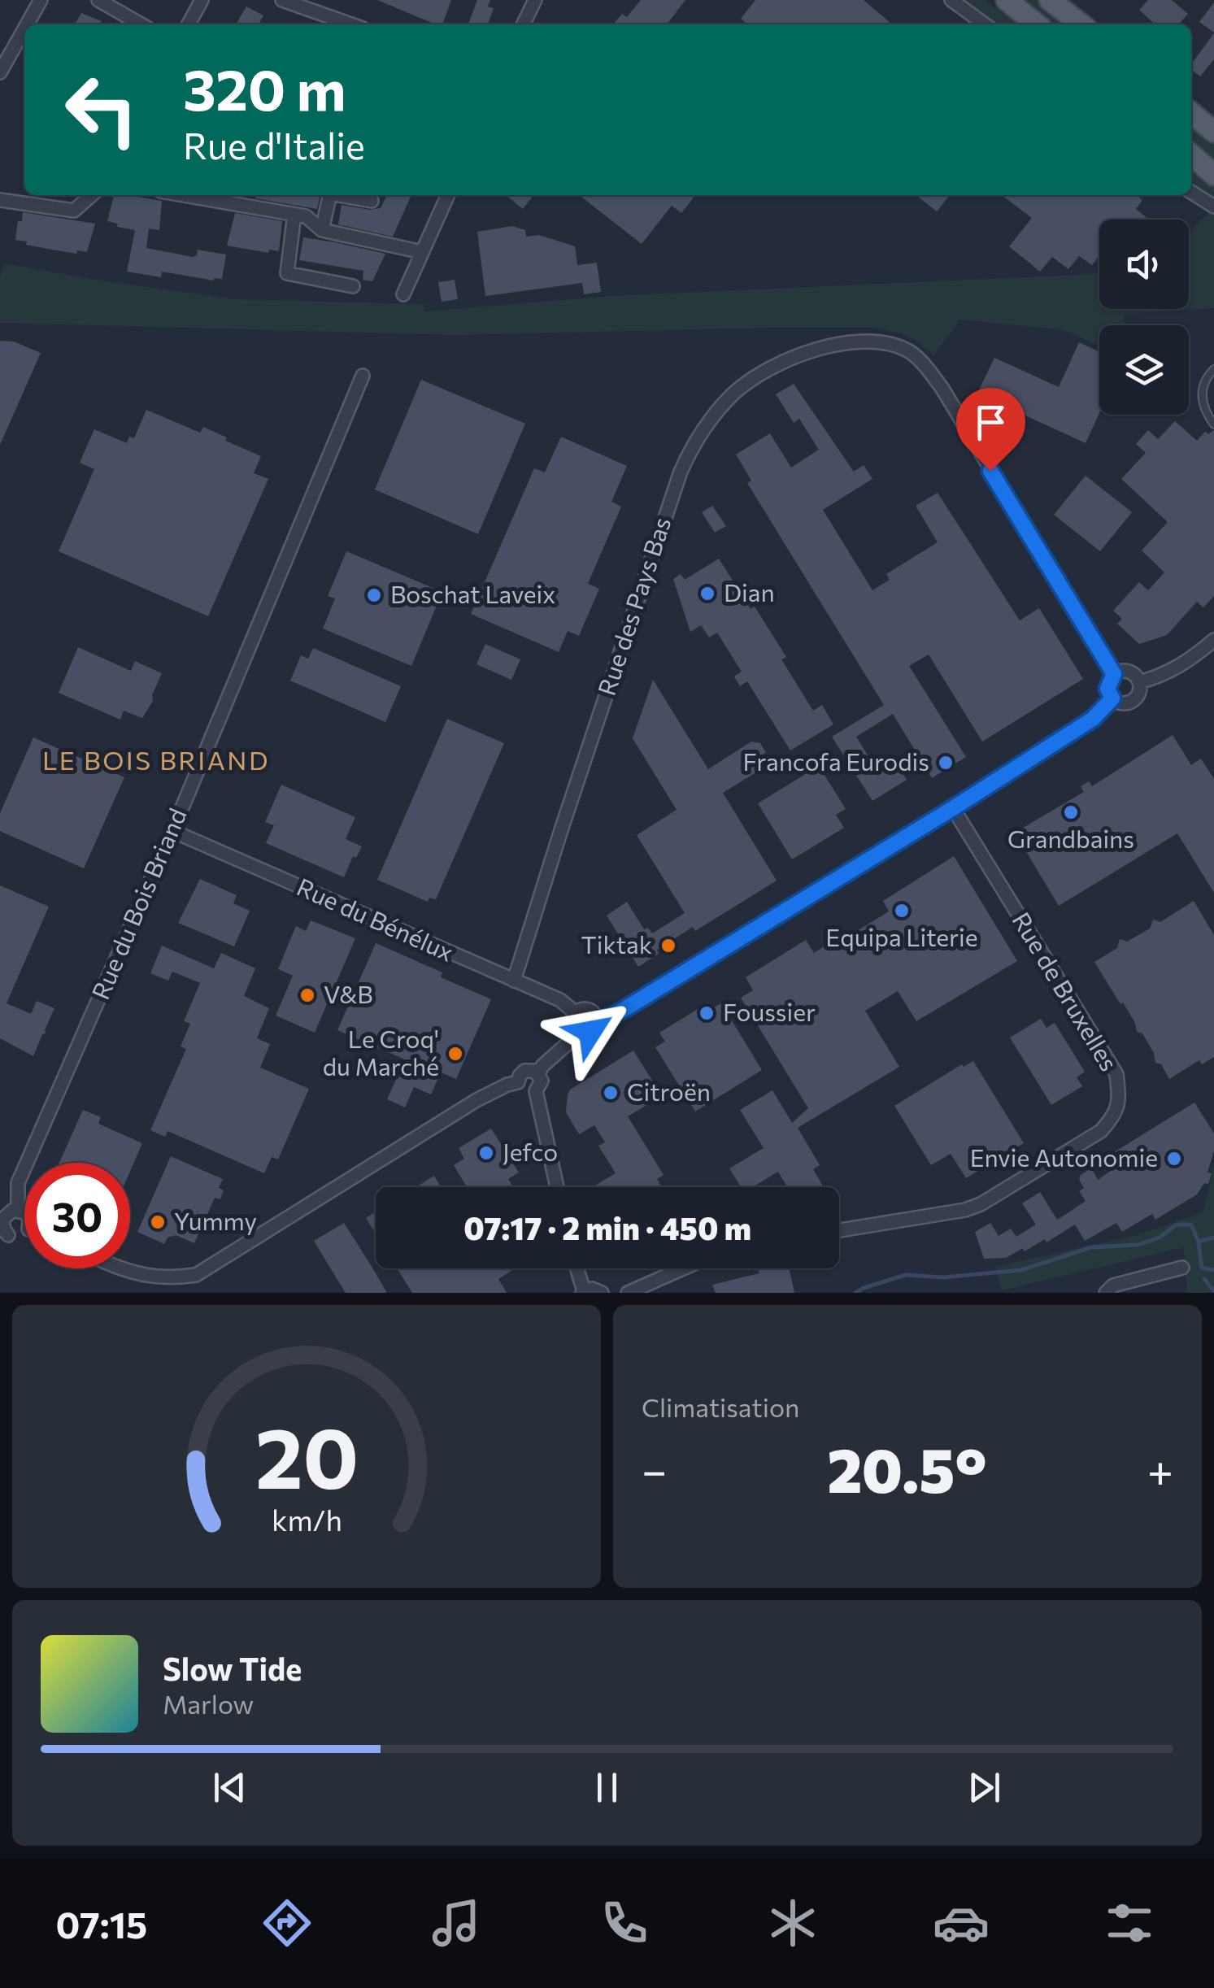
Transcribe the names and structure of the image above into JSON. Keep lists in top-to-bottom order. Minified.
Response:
{"streets":{"street":["Rue des Pays Bas","Rue du Bois Briand","Rue du Bénélux","Rue de Bruxelles"]},"crossings":[["Rue des Pays Bas","Rue du Bénélux"],["Rue du Bois Briand","Rue du Bénélux"]],"districts":["LE BOIS BRIAND"],"places":["Dian","Boschat Laveix","Francofa Eurodis","Grandbains","Equipa Literie","Tiktak","V&B","Foussier","Le Croq' du Marché","Citroën","Jefco","Envie Autonomie","Yummy"],"page":{"turn":["320 m","Rue d'Italie"],"limit":"30","trip":"07:17 · 2 min · 450 m","tile":"Climatisation","heat":["−","20.5°","+"],"song":["Slow Tide","Marlow"],"tabs":"07:15","gauge":["20","km/h"]}}
